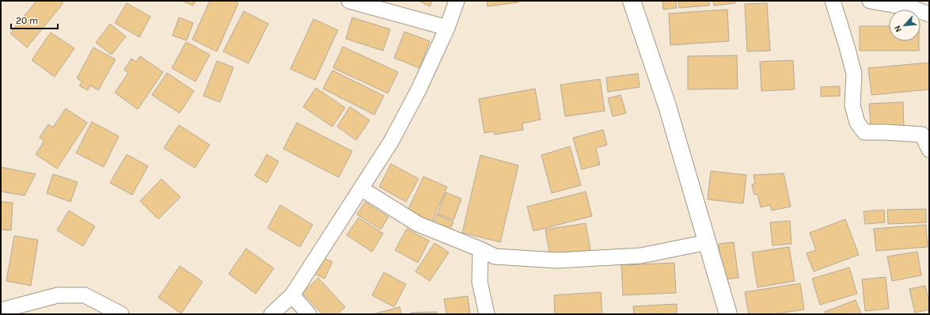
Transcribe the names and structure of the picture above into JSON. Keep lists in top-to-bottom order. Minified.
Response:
{"scale_bar":"20 m","north":"bottom left"}
